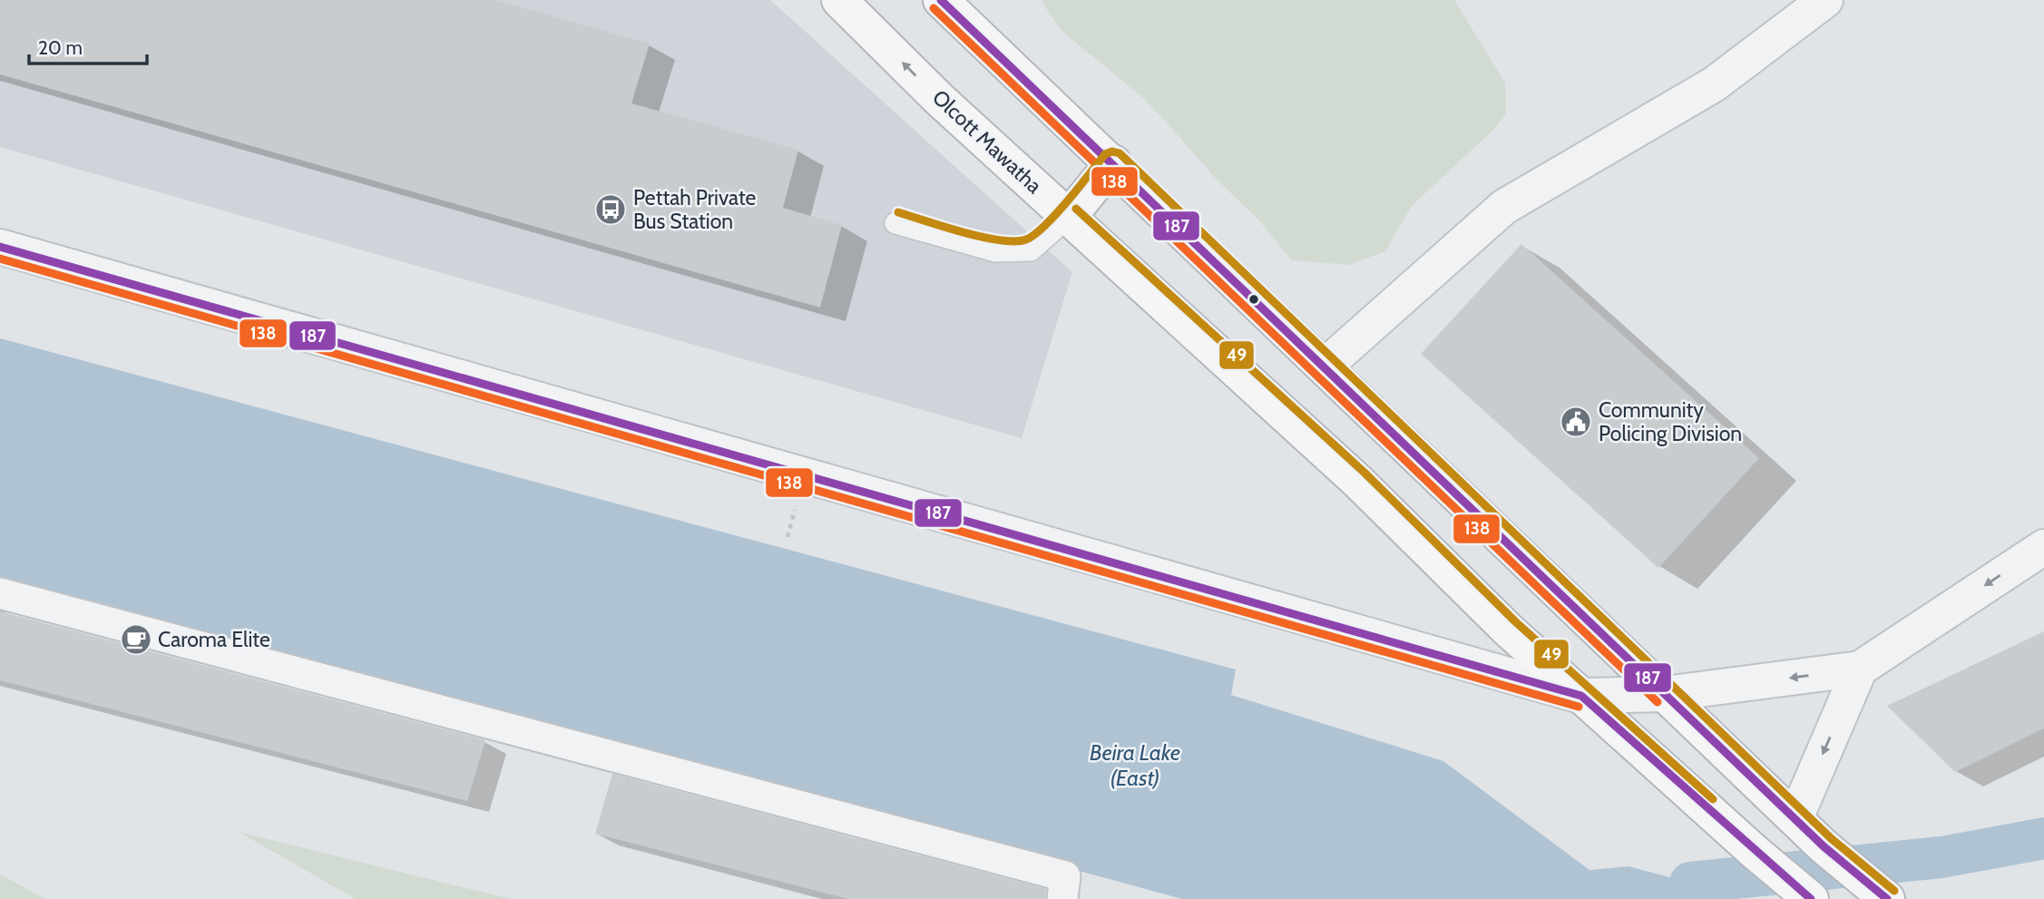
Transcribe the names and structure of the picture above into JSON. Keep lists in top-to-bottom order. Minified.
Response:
{"streets":{"highway":["Olcott Mawatha"]},"water":["Beira Lake (East)"],"places":{"bus stop":["Pettah Private Bus Station"],"public building":["Community Policing Division"],"cafe":["Caroma Elite"]},"lines":["transit line 187","transit line 138","transit line 49"],"scale_bar":"20 m"}
